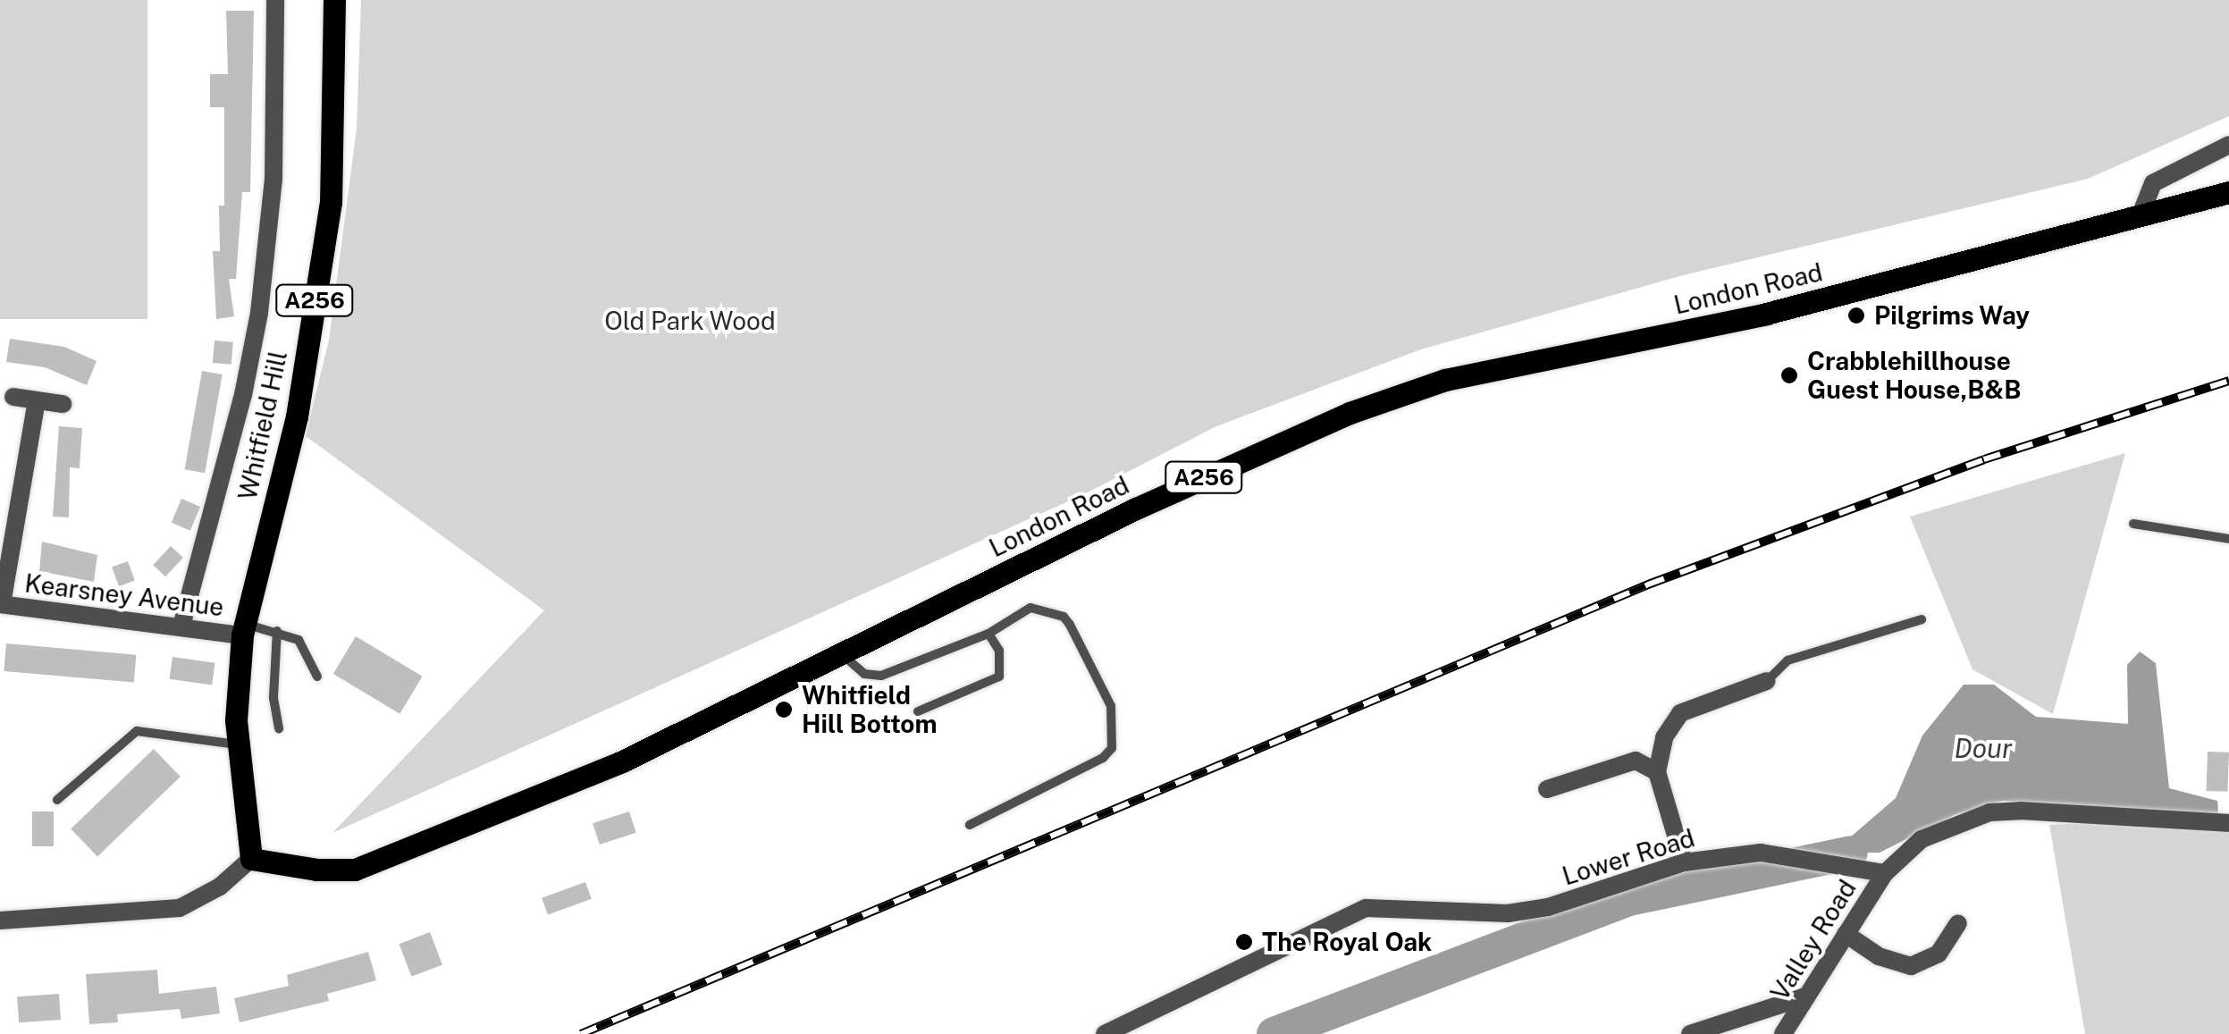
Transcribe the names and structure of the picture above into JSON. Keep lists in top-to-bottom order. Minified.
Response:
{"streets":{"main road":["London Road","A256","Whitfield Hill"],"street":["Kearsney Avenue","Lower Road","Valley Road"]},"crossings":[["London Road","Whitfield Hill"],["Whitfield Hill","Kearsney Avenue"],["Lower Road","Valley Road"]],"water":["Dour"],"parks":["Old Park Wood"],"places":["Pilgrims Way","Crabblehillhouse Guest House,B&B","Whitfield Hill Bottom","The Royal Oak"]}
